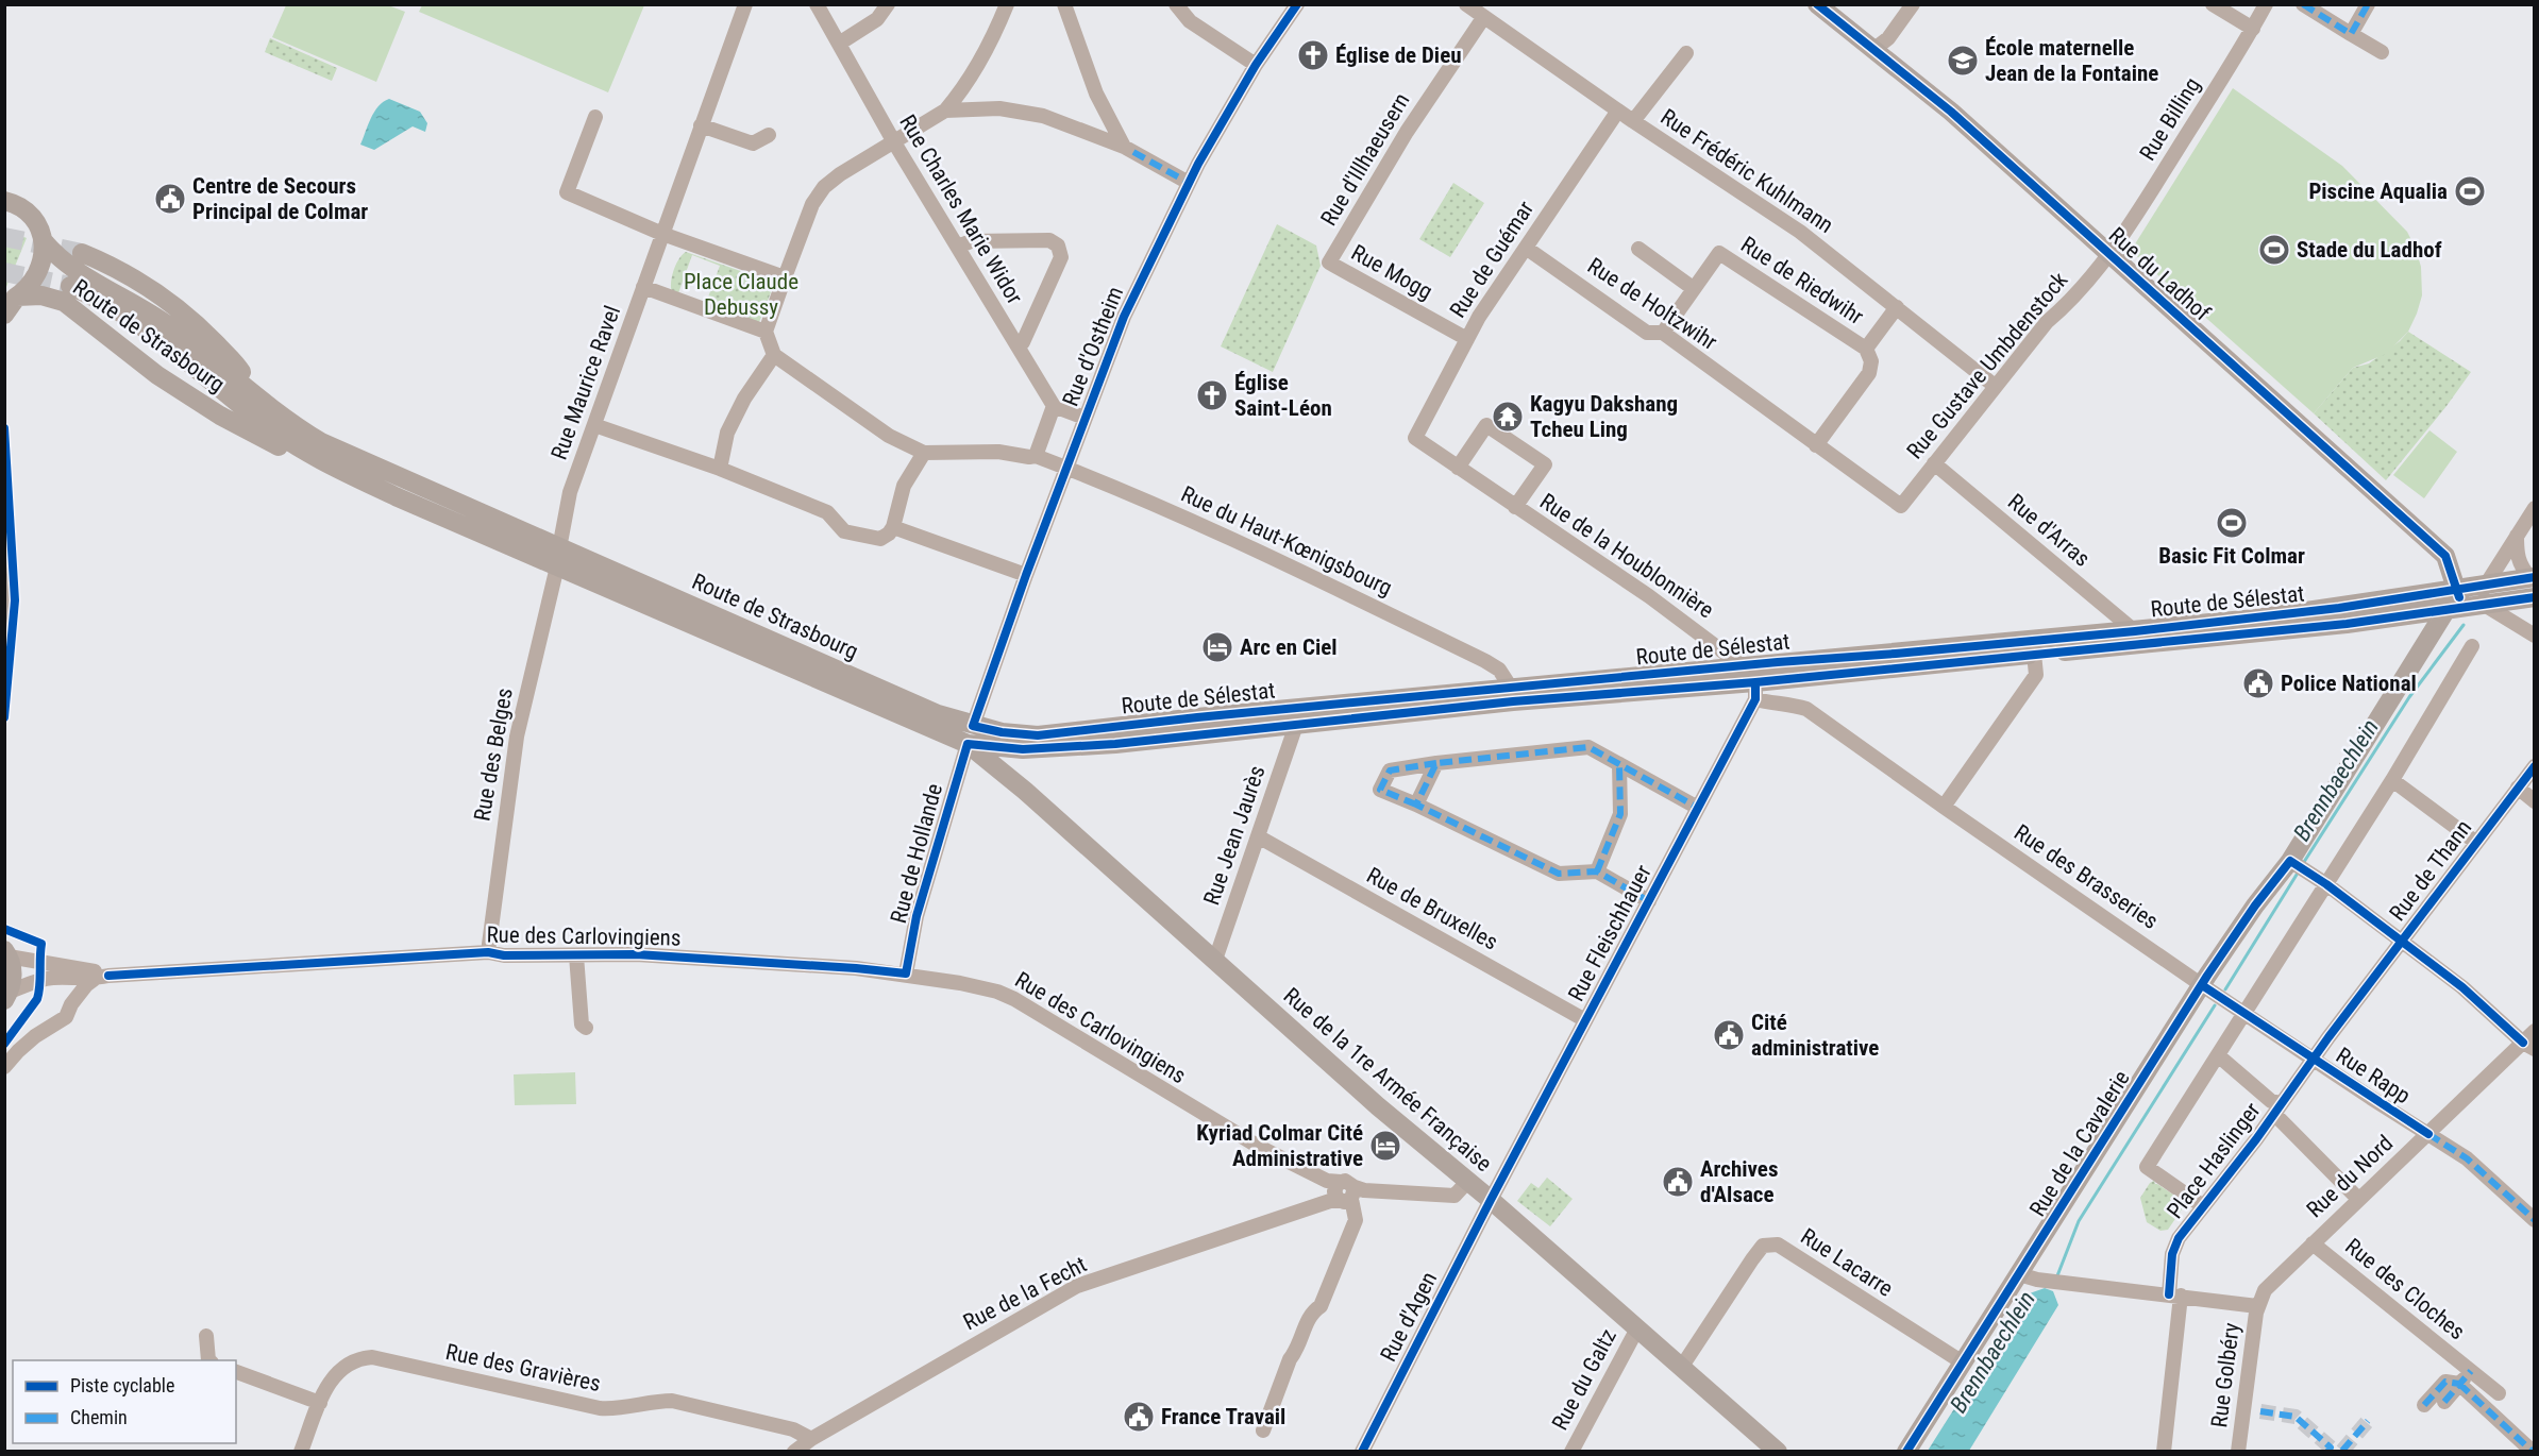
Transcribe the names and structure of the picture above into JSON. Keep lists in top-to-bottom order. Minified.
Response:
{"streets":{"main road":["Rue du Ladhof","Route de Strasbourg","Route de Sélestat","Rue de la 1re Armée Française","Rue de la Cavalerie"],"street":["Rue Billing","Rue d'Illhaeusern","Rue Frédéric Kuhlmann","Rue Charles Marie Widor","Rue de Guémar","Rue Mogg","Rue de Riedwihr","Rue de Holtzwihr","Rue d'Ostheim","Rue Gustave Umbdenstock","Rue Maurice Ravel","Rue d'Arras","Rue du Haut-Kœnigsbourg","Rue de la Houblonnière","Rue des Belges","Rue Jean Jaurès","Rue de Hollande","Rue de Thann","Rue des Brasseries","Rue de Bruxelles","Rue Fleischhauer","Rue des Carlovingiens","Rue Rapp","Place Haslinger","Rue du Nord","Rue Lacarre","Rue des Cloches","Rue de la Fecht","Rue d'Agen","Rue des Gravières","Rue Golbéry","Rue du Galtz"]},"crossings":[["Rue Billing","Rue du Ladhof"],["Rue Billing","Rue Gustave Umbdenstock"],["Rue d'Illhaeusern","Rue Frédéric Kuhlmann"],["Rue d'Illhaeusern","Rue Mogg"],["Rue Frédéric Kuhlmann","Rue de Guémar"],["Rue Frédéric Kuhlmann","Rue Gustave Umbdenstock"],["Rue Charles Marie Widor","Rue d'Ostheim"],["Rue de Guémar","Rue Mogg"],["Rue de Guémar","Rue de Holtzwihr"],["Rue de Guémar","Rue de la Houblonnière"],["Rue du Ladhof","Rue Gustave Umbdenstock"],["Rue du Ladhof","Route de Sélestat"],["Rue du Ladhof","Rue de la Cavalerie"],["Rue de Riedwihr","Rue de Holtzwihr"],["Rue de Holtzwihr","Rue Gustave Umbdenstock"],["Route de Strasbourg","Rue d'Ostheim"],["Route de Strasbourg","Rue Maurice Ravel"],["Route de Strasbourg","Route de Sélestat"],["Route de Strasbourg","Rue des Belges"],["Route de Strasbourg","Rue de Hollande"],["Route de Strasbourg","Rue de la 1re Armée Française"],["Rue d'Ostheim","Rue du Haut-Kœnigsbourg"],["Rue d'Ostheim","Route de Sélestat"],["Rue d'Ostheim","Rue de Hollande"],["Rue d'Ostheim","Rue de la 1re Armée Française"],["Rue Gustave Umbdenstock","Rue d'Arras"],["Rue Maurice Ravel","Rue des Belges"],["Rue d'Arras","Route de Sélestat"],["Rue du Haut-Kœnigsbourg","Route de Sélestat"],["Rue de la Houblonnière","Route de Sélestat"],["Route de Sélestat","Rue Jean Jaurès"],["Route de Sélestat","Rue de Hollande"],["Route de Sélestat","Rue des Brasseries"],["Route de Sélestat","Rue Fleischhauer"],["Route de Sélestat","Rue de la 1re Armée Française"],["Route de Sélestat","Rue de la Cavalerie"],["Rue des Belges","Rue des Carlovingiens"],["Rue Jean Jaurès","Rue de Bruxelles"],["Rue Jean Jaurès","Rue de la 1re Armée Française"],["Rue de Hollande","Rue des Carlovingiens"],["Rue de Hollande","Rue de la 1re Armée Française"],["Rue de Thann","Rue Rapp"],["Rue de Thann","Place Haslinger"],["Rue des Brasseries","Rue Fleischhauer"],["Rue des Brasseries","Rue Rapp"],["Rue des Brasseries","Rue de la Cavalerie"],["Rue de Bruxelles","Rue Fleischhauer"],["Rue Fleischhauer","Rue de la 1re Armée Française"],["Rue Fleischhauer","Rue d'Agen"],["Rue des Carlovingiens","Rue de la Fecht"],["Rue Rapp","Rue de la Cavalerie"],["Rue Rapp","Place Haslinger"],["Rue Rapp","Rue du Nord"],["Rue de la 1re Armée Française","Rue Lacarre"],["Rue de la 1re Armée Française","Rue de la Fecht"],["Rue de la 1re Armée Française","Rue d'Agen"],["Rue de la 1re Armée Française","Rue du Galtz"],["Rue de la Cavalerie","Rue Lacarre"],["Rue du Nord","Rue des Cloches"],["Rue du Nord","Rue Golbéry"],["Rue de la Fecht","Rue des Gravières"]],"water":["Brennbaechlein"],"parks":["Place Claude Debussy"],"places":{"church":["Église de Dieu","Église Saint-Léon"],"school or university":["École maternelle Jean de la Fontaine"],"sports":["Piscine Aqualia","Stade du Ladhof","Basic Fit Colmar"],"public building":["Centre de Secours Principal de Colmar","Police National","Cité administrative","Archives d'Alsace","France Travail"],"temple":["Kagyu Dakshang Tcheu Ling"],"hotel":["Arc en Ciel","Kyriad Colmar Cité Administrative"]},"legend":["Piste cyclable","Chemin"]}
